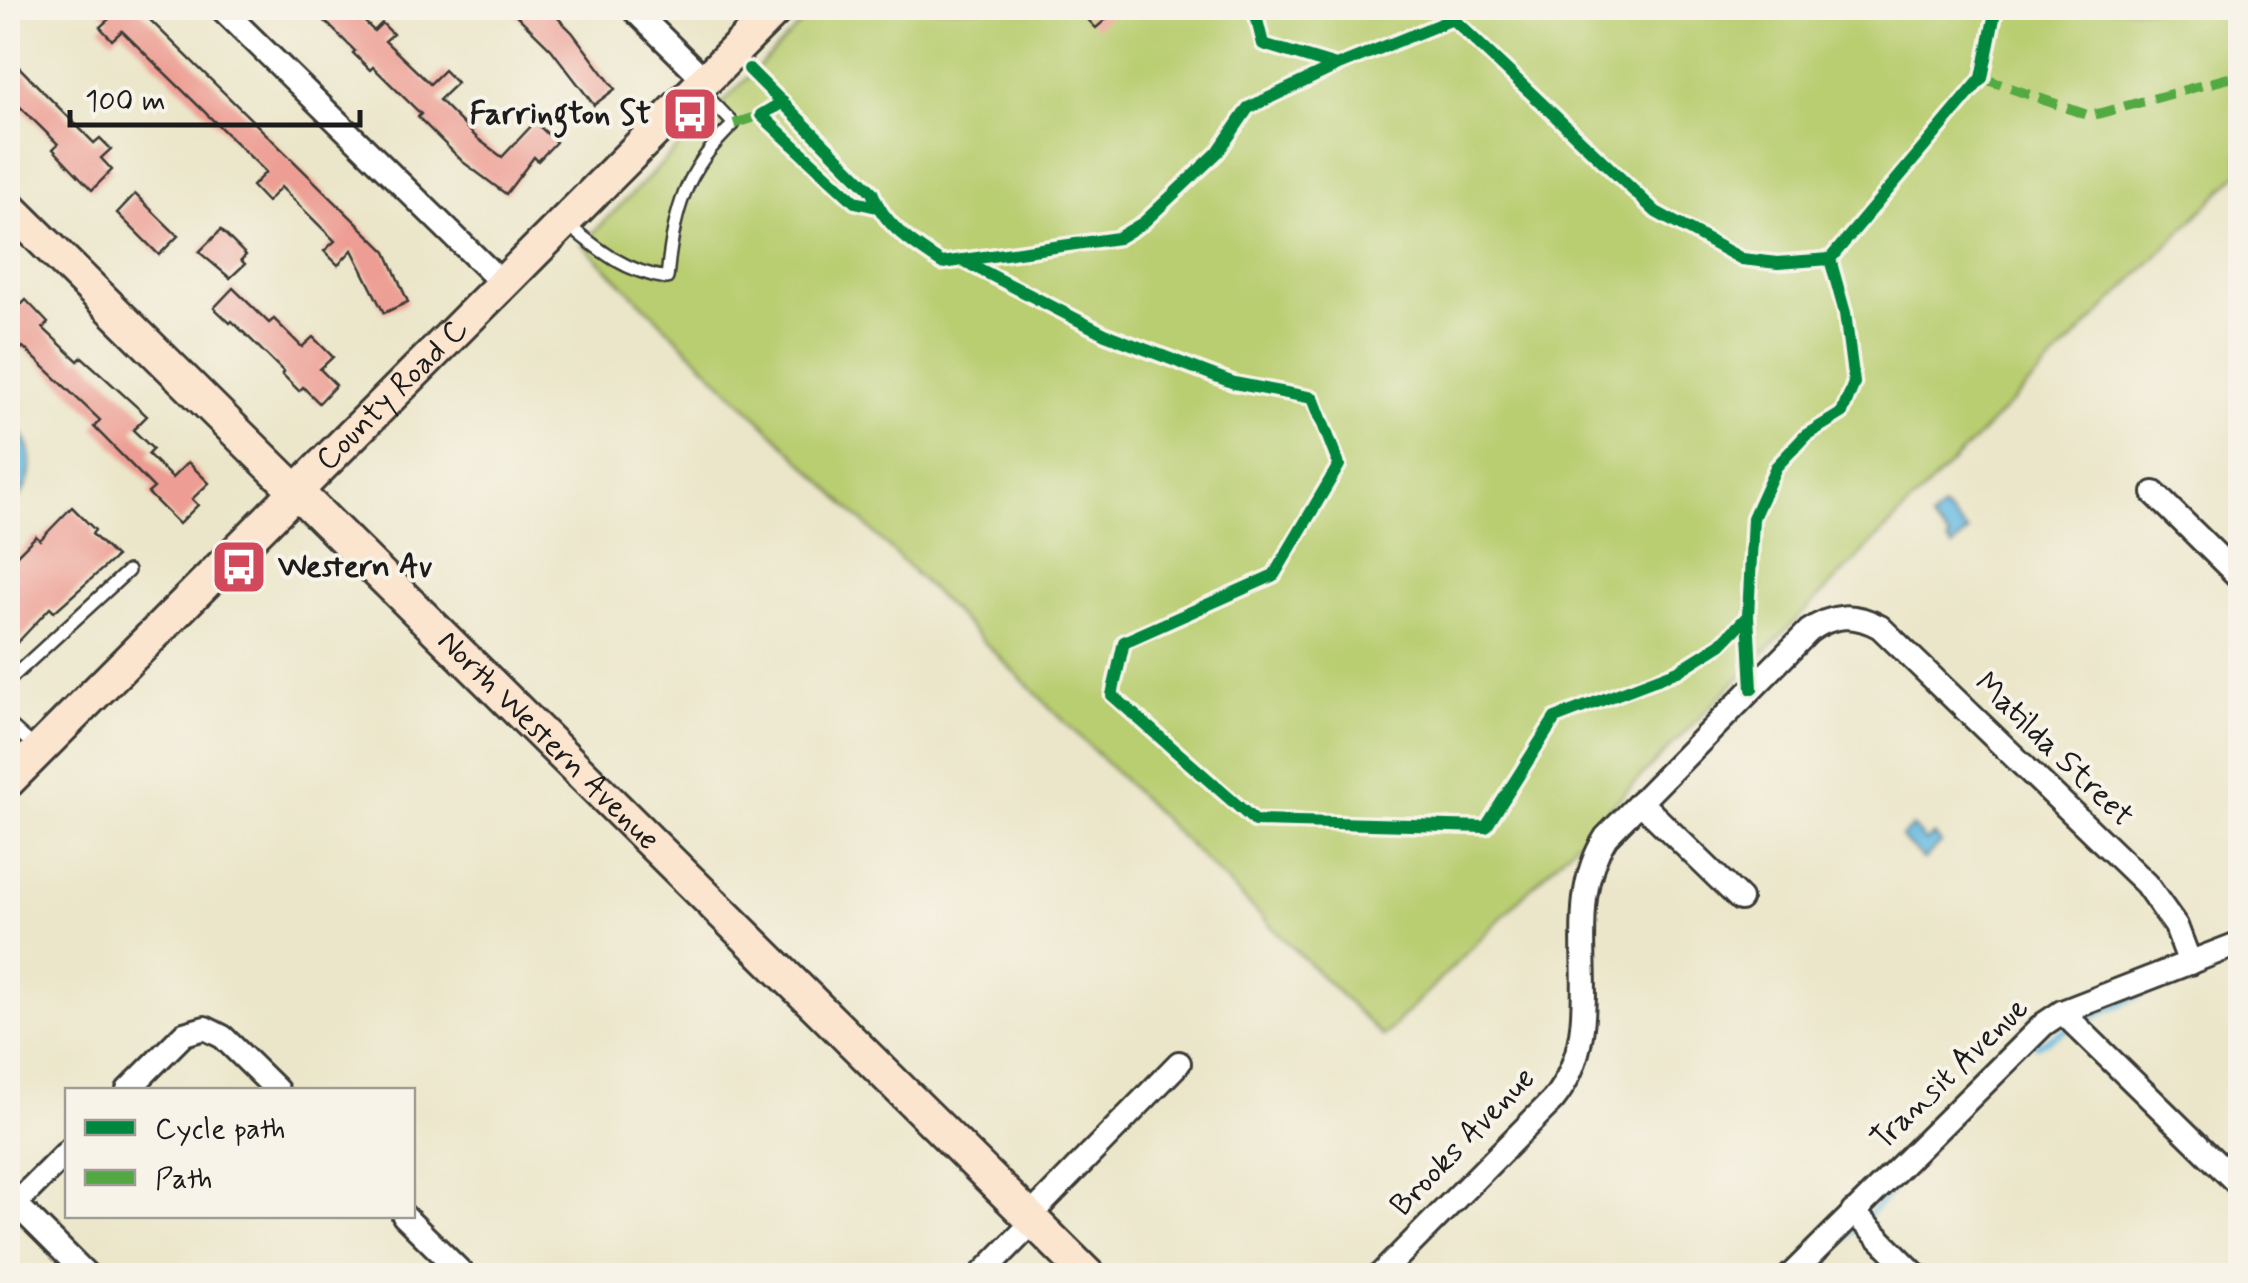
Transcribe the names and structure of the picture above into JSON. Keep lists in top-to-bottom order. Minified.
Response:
{"streets":{"street":["County Road C","North Western Avenue","Matilda Street","Transit Avenue","Brooks Avenue"]},"crossings":[["County Road C","North Western Avenue"],["Matilda Street","Transit Avenue"],["Matilda Street","Brooks Avenue"]],"places":{"bus stop":["Farrington St","Western Av"]},"legend":["Cycle path","Path"],"scale_bar":"100 m"}
